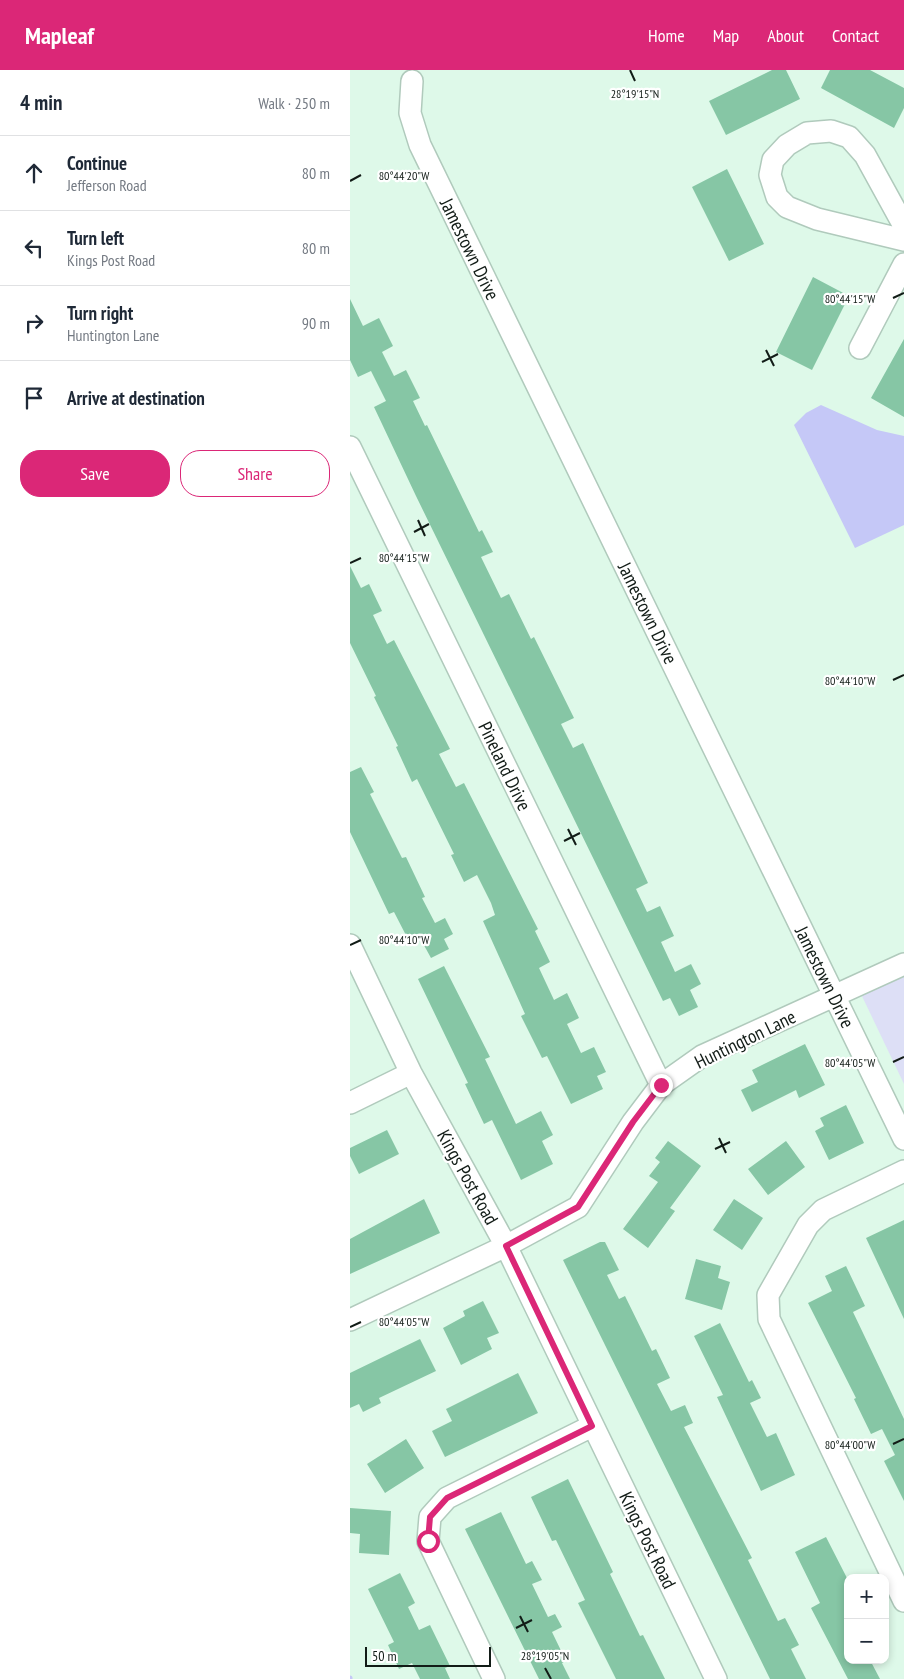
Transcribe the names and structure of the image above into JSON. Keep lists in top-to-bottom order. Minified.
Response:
{"streets":{"street":["Jamestown Drive","Pineland Drive","Huntington Lane","Kings Post Road"]},"crossings":[["Jamestown Drive","Huntington Lane"],["Pineland Drive","Huntington Lane"],["Huntington Lane","Kings Post Road"]],"scale_bar":"50 m","page":{"header":"Mapleaf","nav":["Home","Map","About","Contact"],"heading":["4 min","Walk · 250 m"],"list":[["Continue","Jefferson Road","80 m"],["Turn left","Kings Post Road","80 m"],["Turn right","Huntington Lane","90 m"],"Arrive at destination"],"buttons":["Save","Share"],"map_buttons":["+","−"],"scale":"50 m"},"coordinates":["28°19'15\"N","80°44'20\"W","80°44'15\"W","80°44'10\"W","80°44'05\"W","80°44'00\"W","28°19'05\"N"]}
